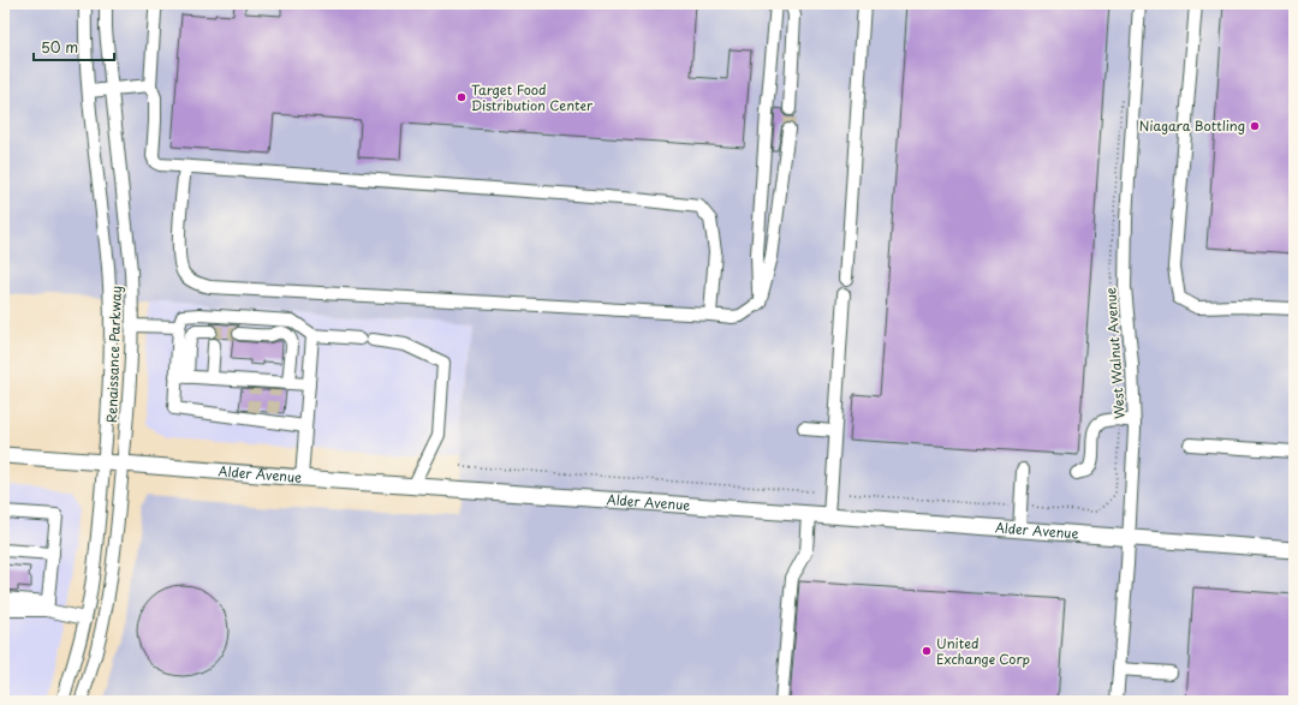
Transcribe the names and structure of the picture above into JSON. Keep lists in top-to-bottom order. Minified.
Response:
{"streets":{"main road":["Alder Avenue"],"street":["West Walnut Avenue","Renaissance Parkway"]},"crossings":[["West Walnut Avenue","Alder Avenue"],["Renaissance Parkway","Alder Avenue"]],"places":["Target Food Distribution Center","Niagara Bottling","United Exchange Corp"],"scale_bar":"50 m"}
